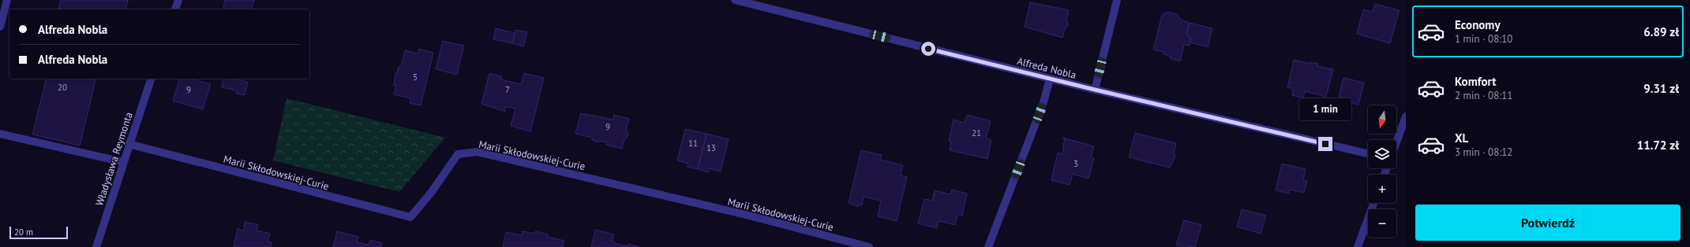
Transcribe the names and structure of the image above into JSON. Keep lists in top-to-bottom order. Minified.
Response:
{"streets":{"street":["Alfreda Nobla","Marii Skłodowskiej-Curie","Władysława Reymonta"]},"crossings":[["Marii Skłodowskiej-Curie","Władysława Reymonta"]],"house_numbers":["5","20","9","7","9","21","11","13","3"],"scale_bar":"20 m","north":"bottom","page":{"list":[{"name":"Economy","note":"1 min · 08:10","value":"6.89 zł"},{"name":"Komfort","note":"2 min · 08:11","value":"9.31 zł"},{"name":"XL","note":"3 min · 08:12","value":"11.72 zł"}],"banner":["Alfreda Nobla","Alfreda Nobla"],"bubble":"1 min","map_buttons":["+","−"],"buttons":"Potwierdź","scale":"20 m"}}
